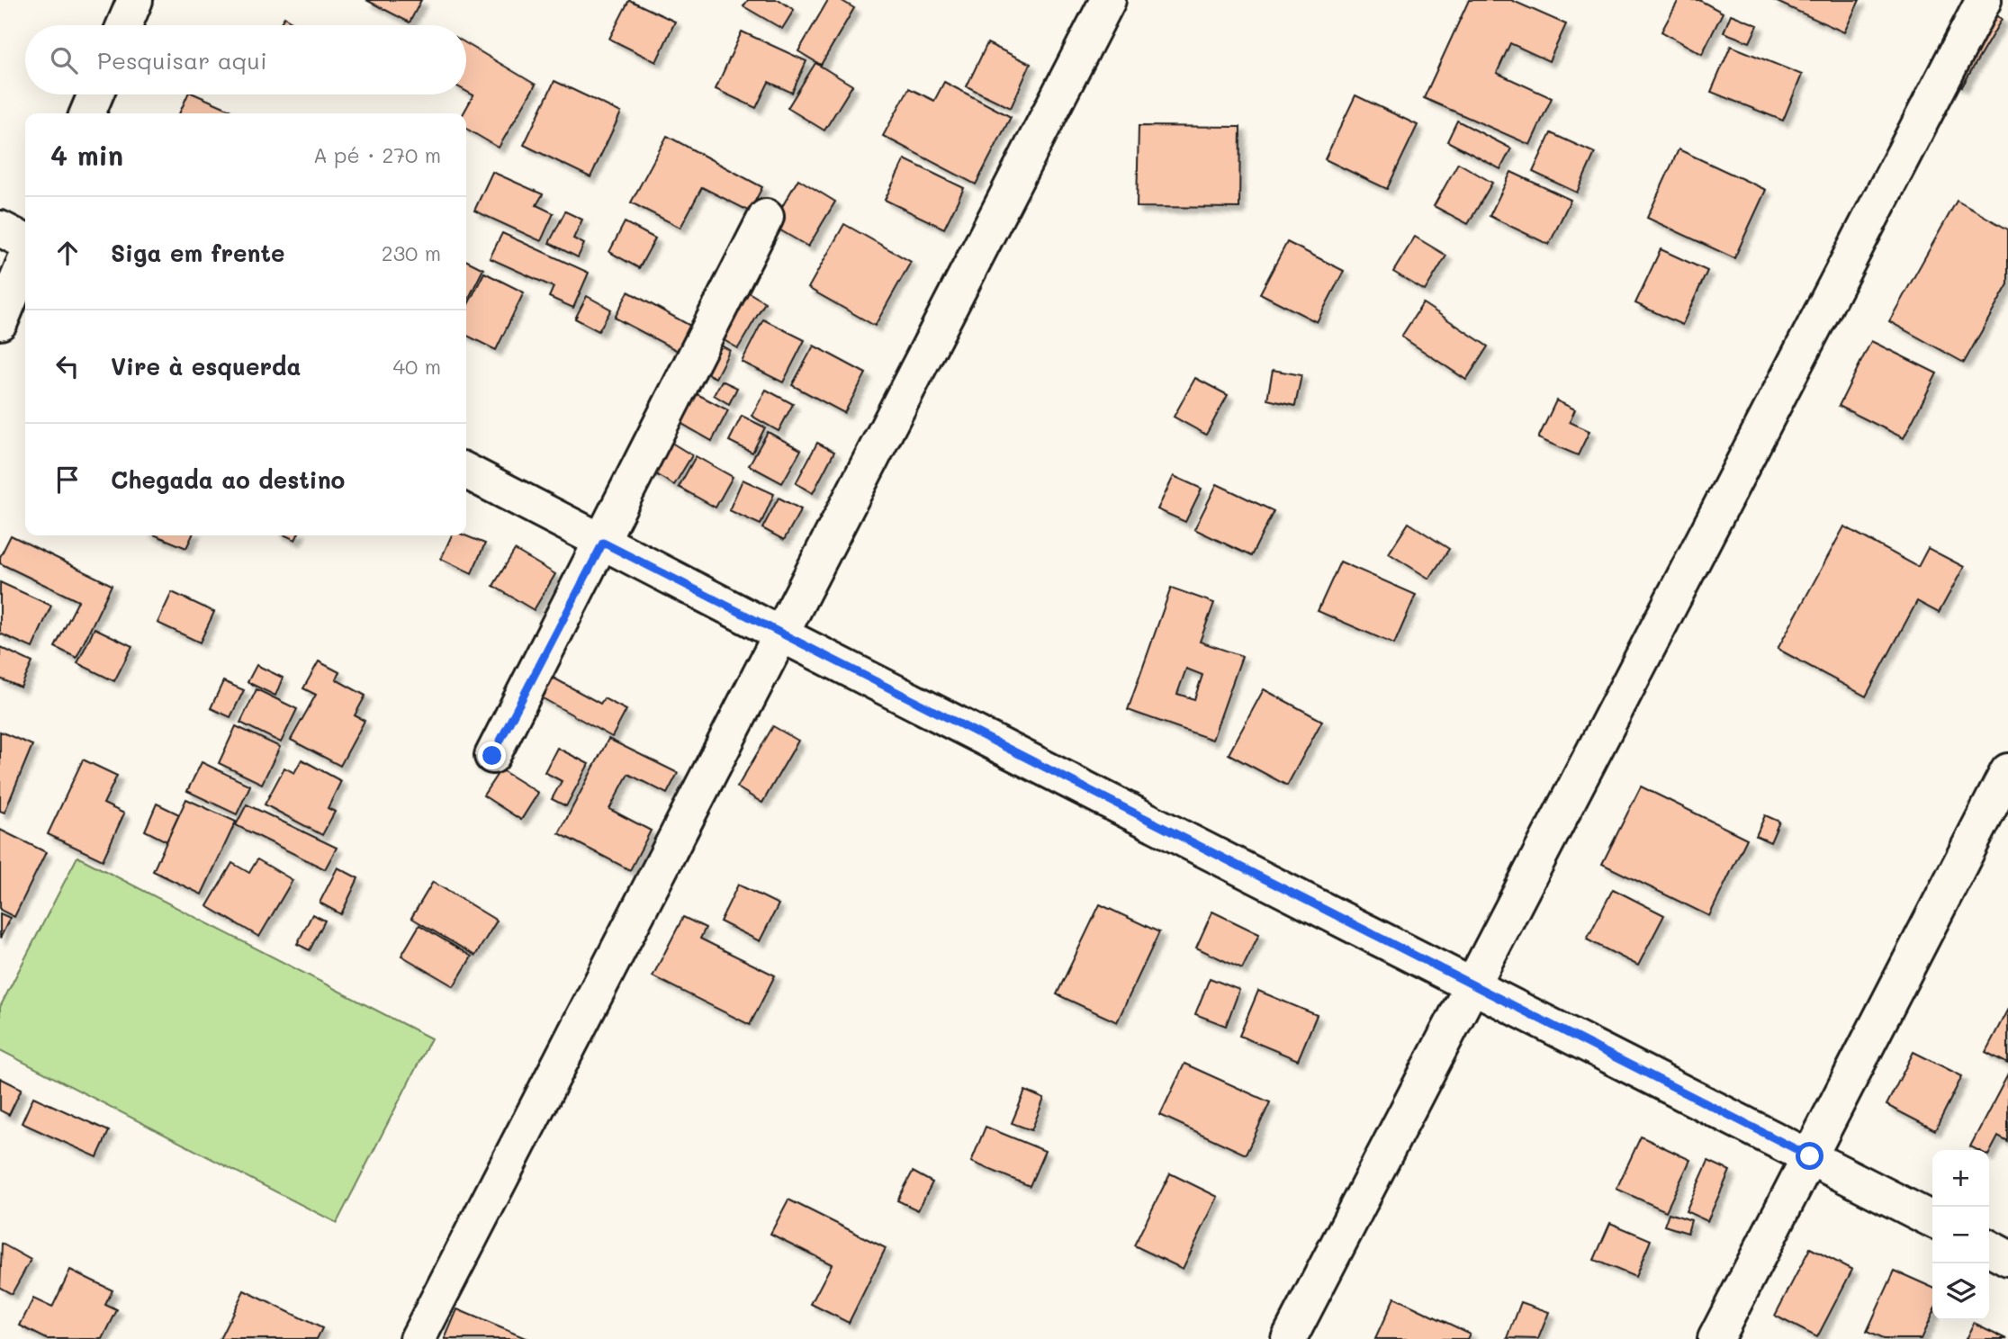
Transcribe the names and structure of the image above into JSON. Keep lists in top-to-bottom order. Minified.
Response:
{"page":{"search":"Pesquisar aqui","heading":["4 min","A pé · 270 m"],"list":[["Siga em frente","230 m"],["Vire à esquerda","40 m"],"Chegada ao destino"],"map_buttons":["+","−"]}}
